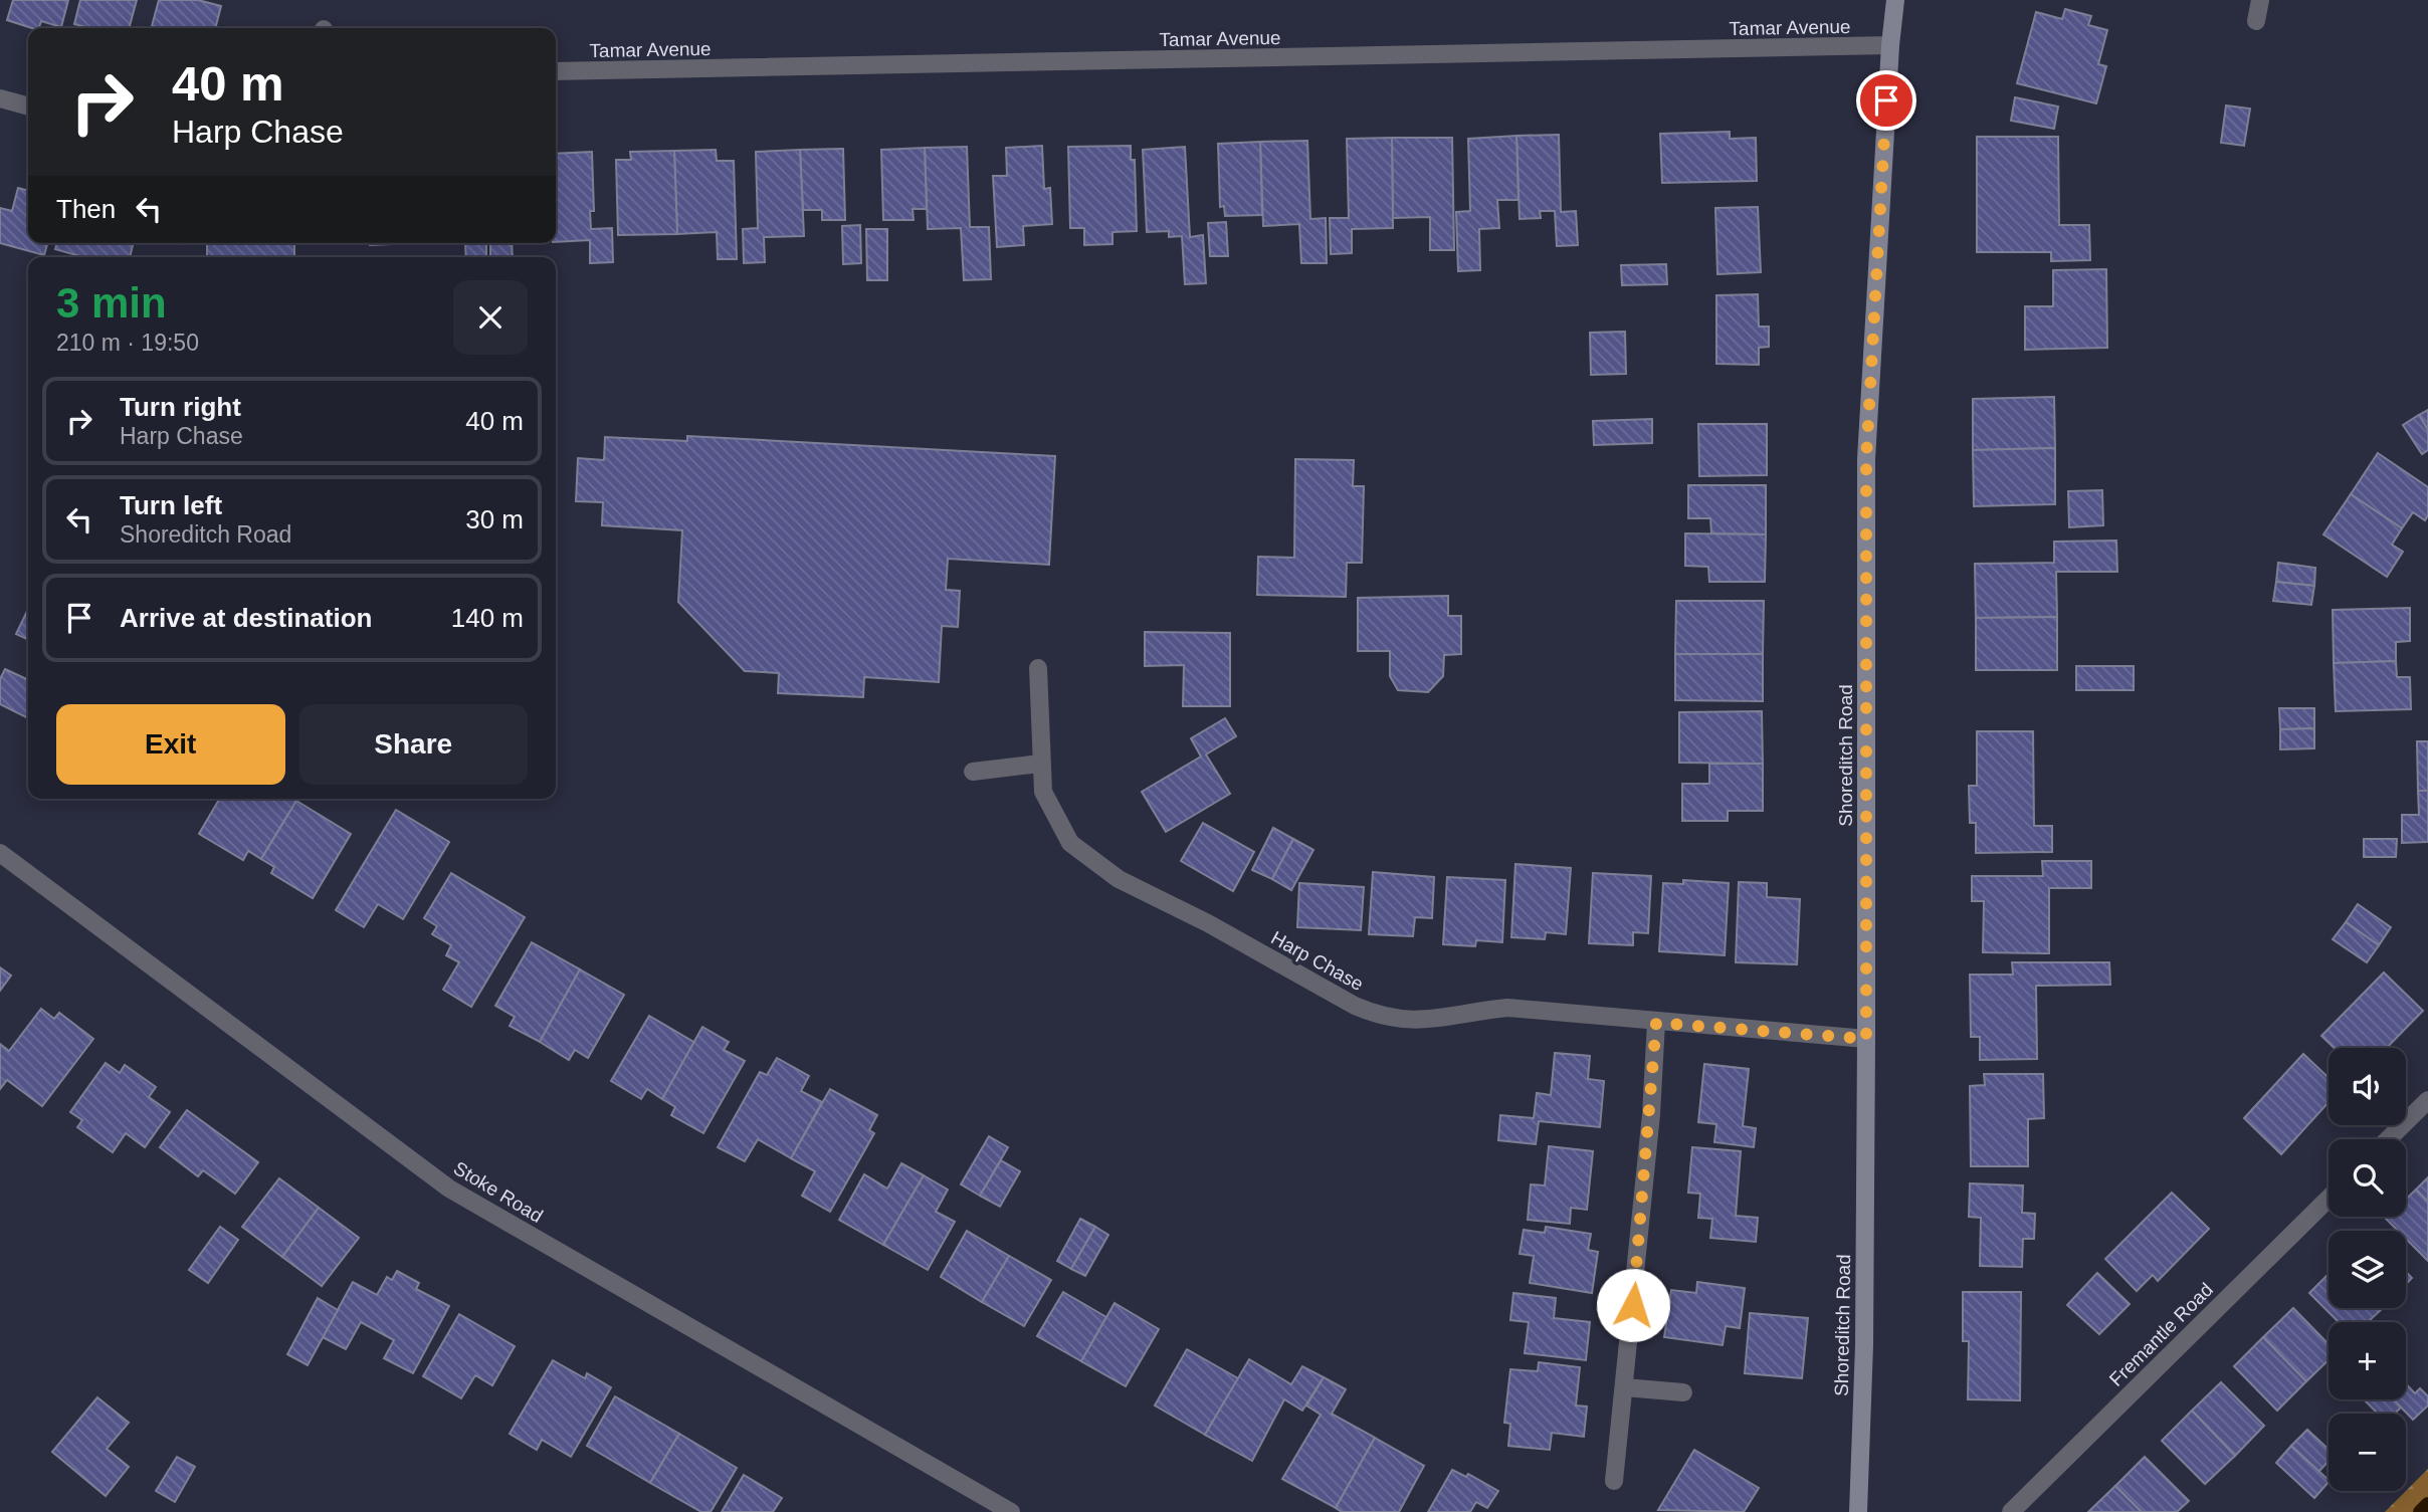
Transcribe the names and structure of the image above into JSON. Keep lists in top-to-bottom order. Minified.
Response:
{"streets":{"main road":["Shoreditch Road"],"street":["Tamar Avenue","Harp Chase","Stoke Road","Fremantle Road"]},"crossings":[["Tamar Avenue","Shoreditch Road"],["Shoreditch Road","Harp Chase"]],"page":{"turn":["40 m","Harp Chase"],"then":"Then","heading":["3 min","210 m · 19:50"],"list":[{"name":"Turn right","note":"Harp Chase","value":"40 m"},{"name":"Turn left","note":"Shoreditch Road","value":"30 m"},{"name":"Arrive at destination","value":"140 m"}],"buttons":["Exit","Share"],"map_buttons":["+","−"]}}
